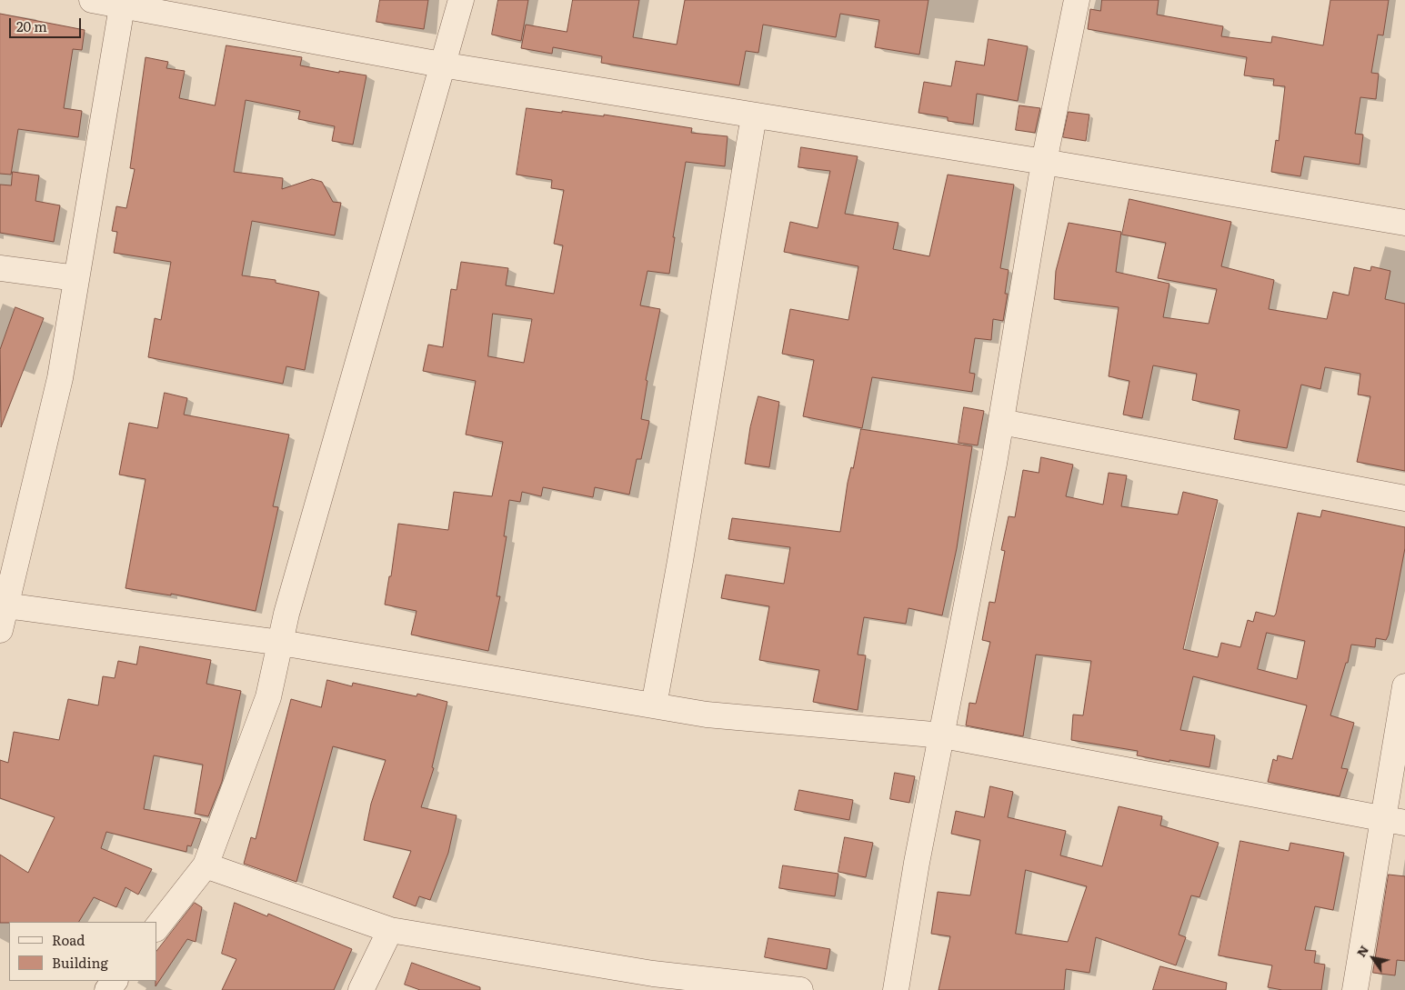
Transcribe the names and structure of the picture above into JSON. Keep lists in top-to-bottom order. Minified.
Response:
{"legend":["Road","Building"],"scale_bar":"20 m","north":"top left"}
